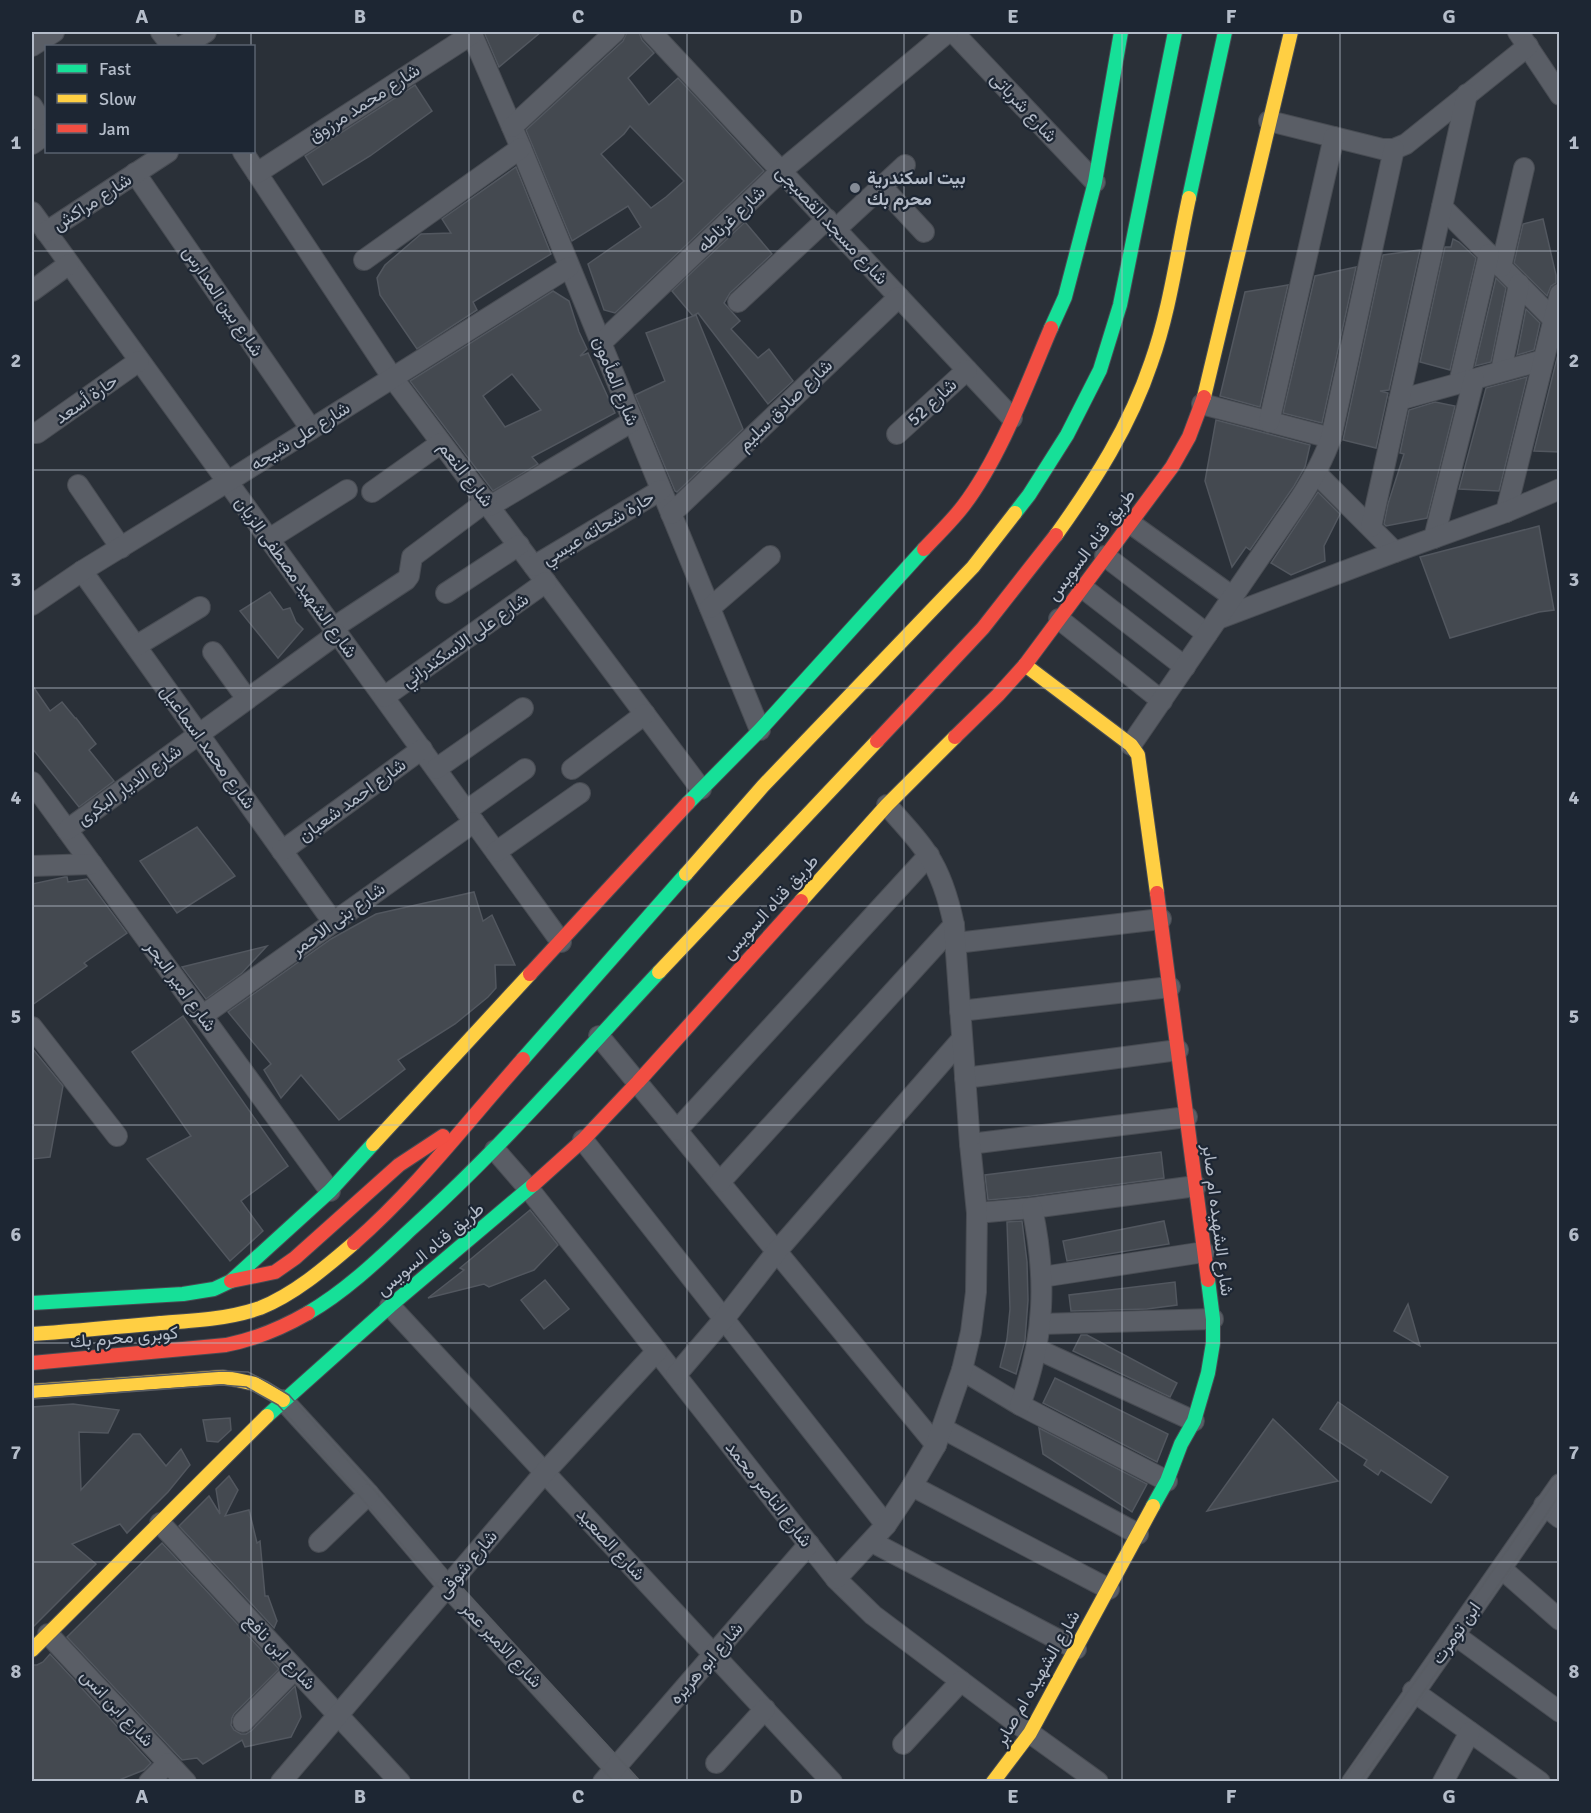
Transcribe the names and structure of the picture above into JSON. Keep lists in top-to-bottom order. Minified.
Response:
{"streets":{"main road":["طريق قناه السويس","شارع الشهيده ام صابر","كوبرى محرم بك"],"street":["شارع محمد مرزوق","شارع شرباتى","شارع مراكش","شارع غرناطه","شارع مسجد القصبجى","شارع بين المدارس","شارع المأمون","حارة أسعد","شارع 52","شارع صادق سليم","شارع على شيحه","شارع النعم","حارة شحاته عيسي","شارع الشهيد مصطفى الزيان","شارع على الاسكندراني","شارع محمد اسماعيل","شارع الديار البكرى","شارع احمد شعبان","شارع بنى الاحمر","شارع امير البحر","شارع الناصر محمد","شارع الصعيد","شارع شوقى","ابن تومرت","شارع الامير عمر","شارع ابن نافع","شارع ابو هريره","شارع ابن انس"]},"crossings":[["شارع محمد مرزوق","شارع المأمون"],["شارع محمد مرزوق","شارع النعم"],["شارع شرباتى","شارع غرناطه"],["شارع مراكش","شارع بين المدارس"],["شارع مراكش","شارع الشهيد مصطفى الزيان"],["شارع غرناطه","شارع مسجد القصبجى"],["شارع غرناطه","شارع المأمون"],["شارع مسجد القصبجى","شارع 52"],["شارع مسجد القصبجى","شارع صادق سليم"],["شارع بين المدارس","شارع على شيحه"],["شارع المأمون","شارع صادق سليم"],["شارع المأمون","شارع على شيحه"],["شارع المأمون","حارة شحاته عيسي"],["شارع المأمون","شارع الديار البكرى"],["حارة أسعد","شارع الشهيد مصطفى الزيان"],["شارع على شيحه","شارع النعم"],["شارع على شيحه","شارع الشهيد مصطفى الزيان"],["شارع على شيحه","شارع محمد اسماعيل"],["شارع النعم","حارة شحاته عيسي"],["شارع النعم","شارع على الاسكندراني"],["شارع النعم","شارع الديار البكرى"],["طريق قناه السويس","كوبرى محرم بك"],["طريق قناه السويس","شارع الناصر محمد"],["طريق قناه السويس","شارع الصعيد"],["طريق قناه السويس","شارع الامير عمر"],["طريق قناه السويس","شارع ابن نافع"],["طريق قناه السويس","شارع ابن انس"],["شارع الشهيد مصطفى الزيان","شارع على الاسكندراني"],["شارع الشهيد مصطفى الزيان","شارع الديار البكرى"],["شارع الشهيد مصطفى الزيان","شارع احمد شعبان"],["شارع الشهيد مصطفى الزيان","شارع بنى الاحمر"],["شارع محمد اسماعيل","شارع الديار البكرى"],["شارع محمد اسماعيل","شارع احمد شعبان"],["شارع محمد اسماعيل","شارع بنى الاحمر"],["شارع الديار البكرى","شارع امير البحر"],["شارع بنى الاحمر","شارع امير البحر"],["شارع الشهيده ام صابر","شارع الناصر محمد"],["شارع الناصر محمد","شارع شوقى"],["شارع الناصر محمد","شارع ابو هريره"],["شارع الصعيد","شارع شوقى"],["شارع الصعيد","شارع ابو هريره"],["شارع شوقى","شارع الامير عمر"],["شارع شوقى","شارع ابن نافع"],["شارع الامير عمر","شارع ابو هريره"]],"places":["بيت اسكندرية محرم بك"],"legend":["Fast","Slow","Jam"],"grid":{"columns":["A","B","C","D","E","F","G"],"rows":["1","2","3","4","5","6","7","8"]}}
